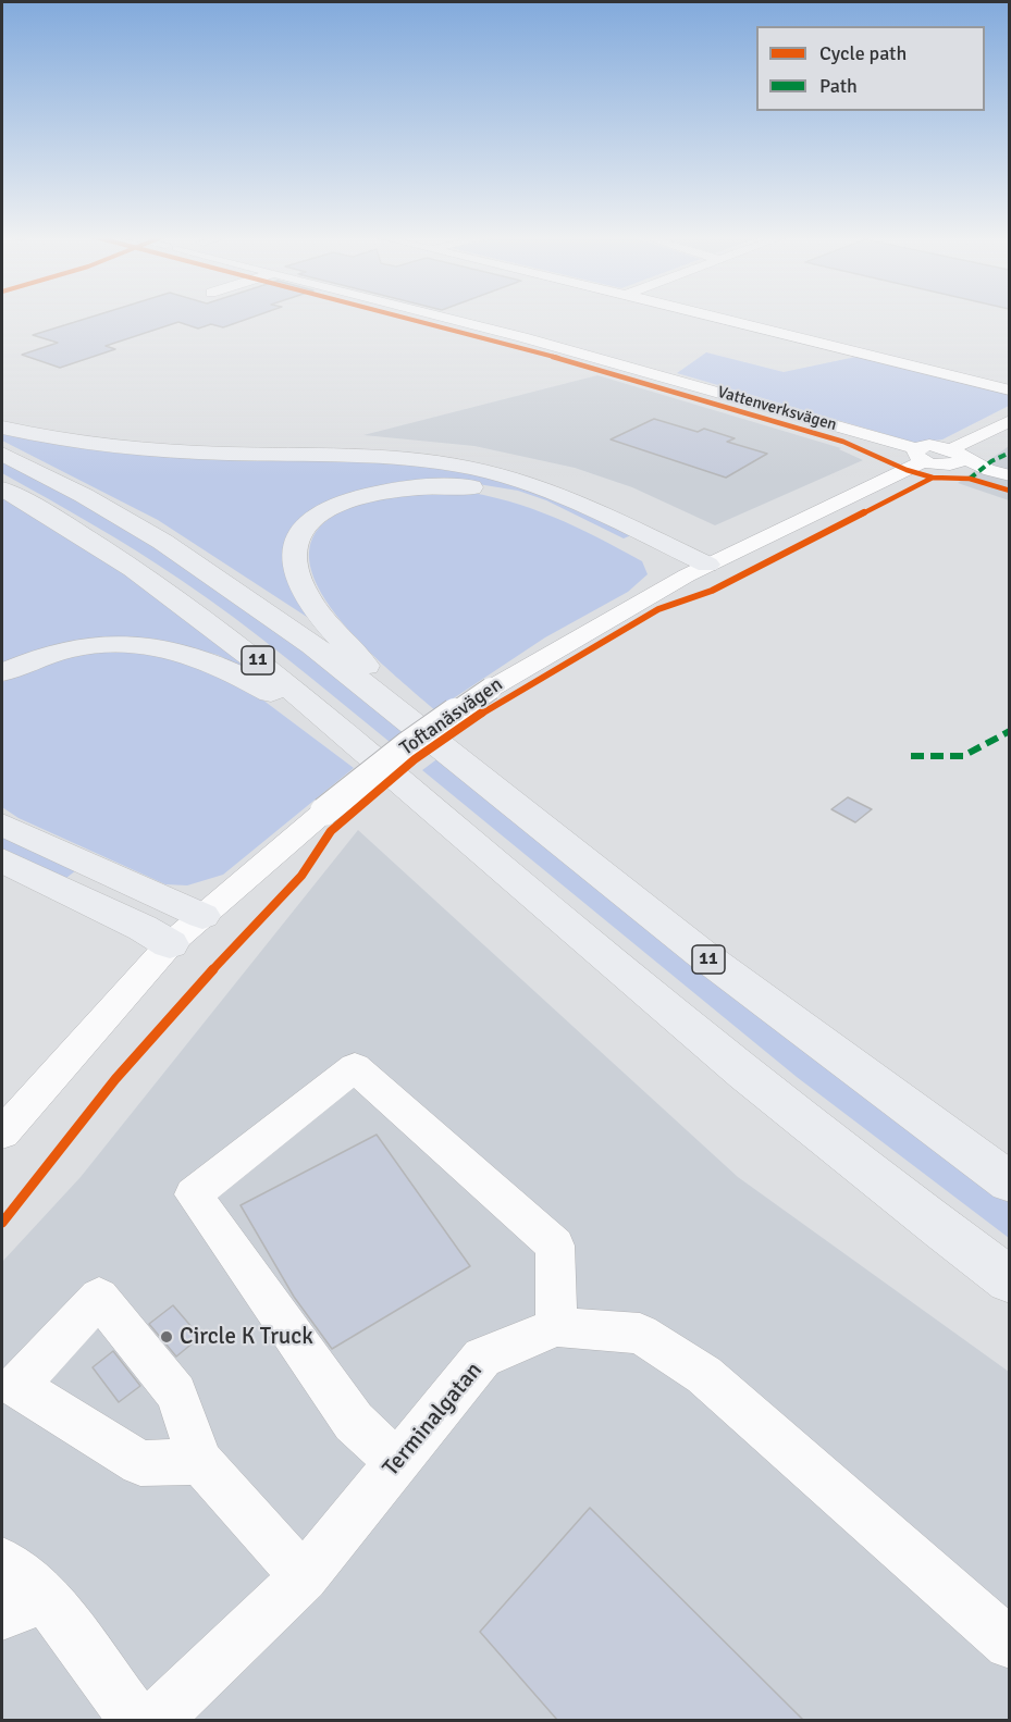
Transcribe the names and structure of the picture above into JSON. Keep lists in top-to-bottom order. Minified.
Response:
{"streets":{"highway":["11"],"street":["Vattenverksvägen","Toftanäsvägen","Terminalgatan"]},"crossings":[["Vattenverksvägen","Toftanäsvägen"]],"places":["Circle K Truck"],"legend":["Cycle path","Path"]}
